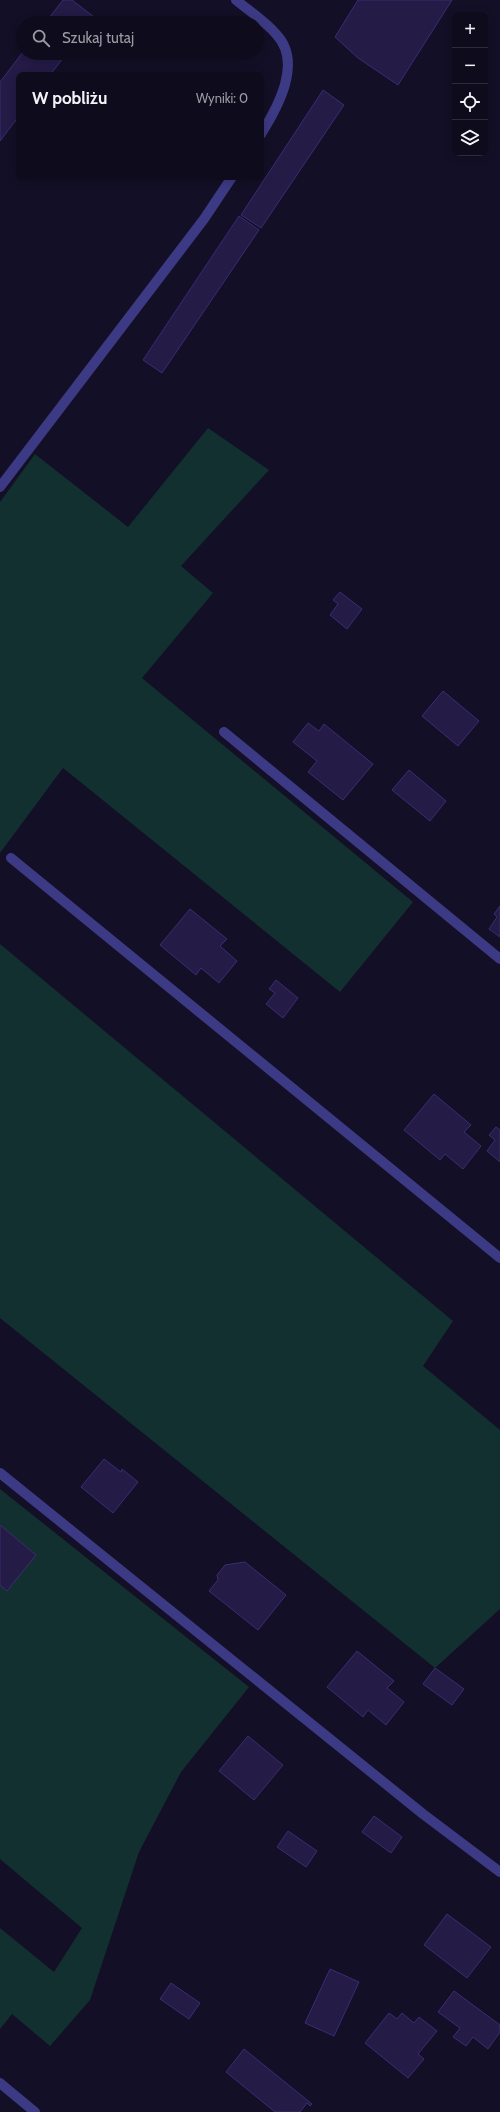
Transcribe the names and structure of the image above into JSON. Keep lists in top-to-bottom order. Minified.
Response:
{"page":{"map_buttons":["+","−"],"search":"Szukaj tutaj","heading":["W pobliżu","Wyniki: 0"]}}
